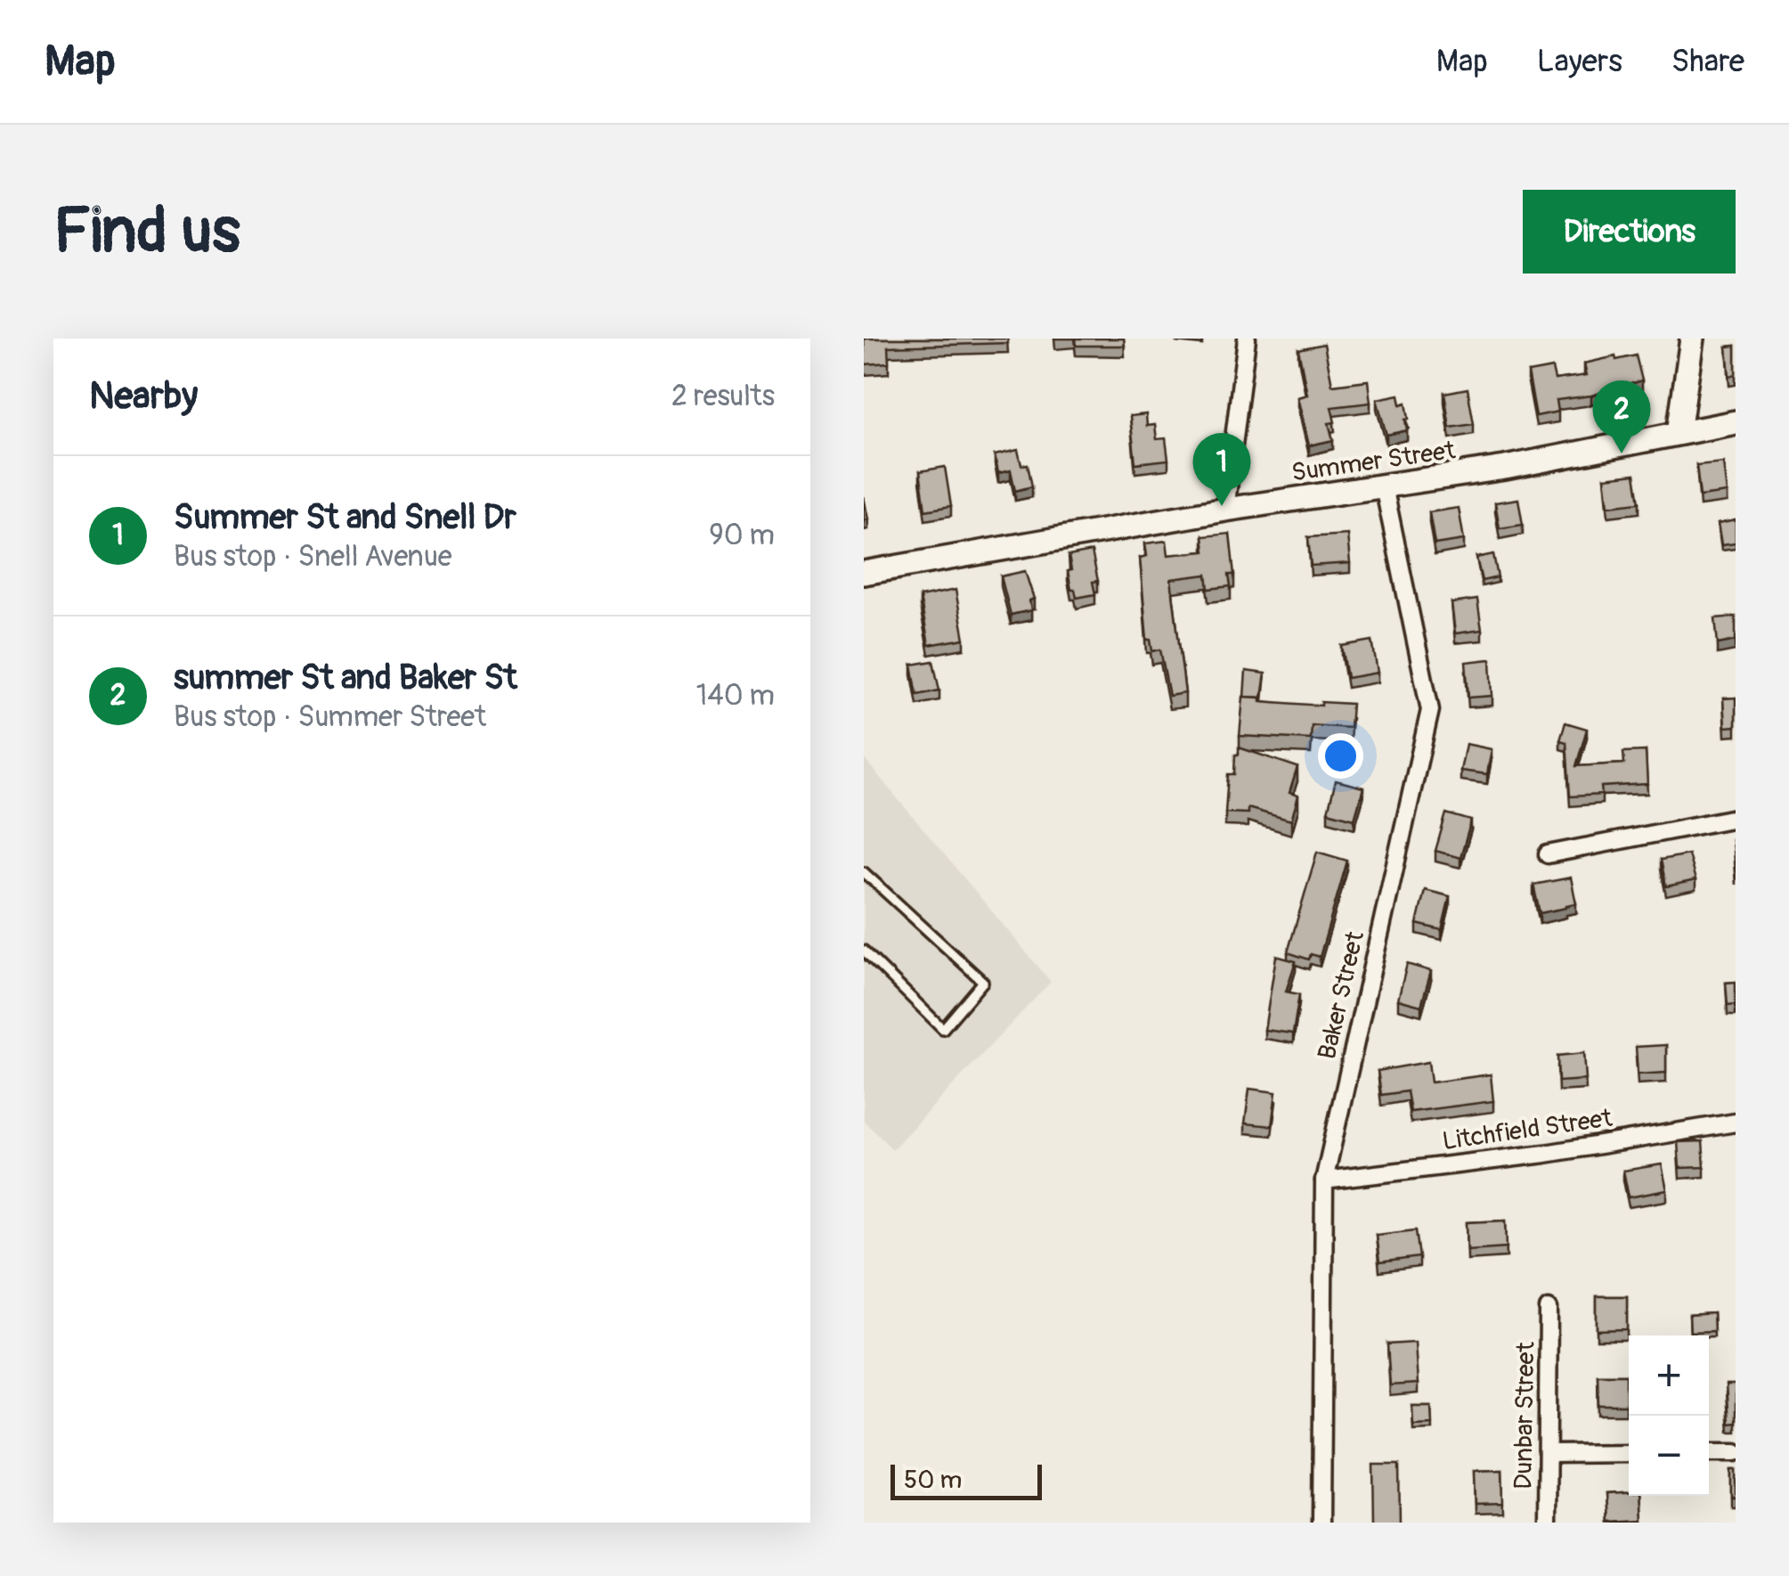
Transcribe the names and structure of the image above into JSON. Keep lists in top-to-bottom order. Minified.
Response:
{"streets":{"street":["Summer Street","Baker Street","Litchfield Street","Dunbar Street"]},"crossings":[["Summer Street","Baker Street"],["Baker Street","Litchfield Street"]],"scale_bar":"50 m","page":{"header":"Map","nav":["Map","Layers","Share"],"buttons":"Directions","title":"Find us","heading":["Nearby","2 results"],"pins":["2","1"],"list":[{"mark":"1","name":"Summer St and Snell Dr","note":"Bus stop · Snell Avenue","value":"90 m"},{"mark":"2","name":"summer St and Baker St","note":"Bus stop · Summer Street","value":"140 m"}],"map_buttons":["+","−"],"scale":"50 m"}}
